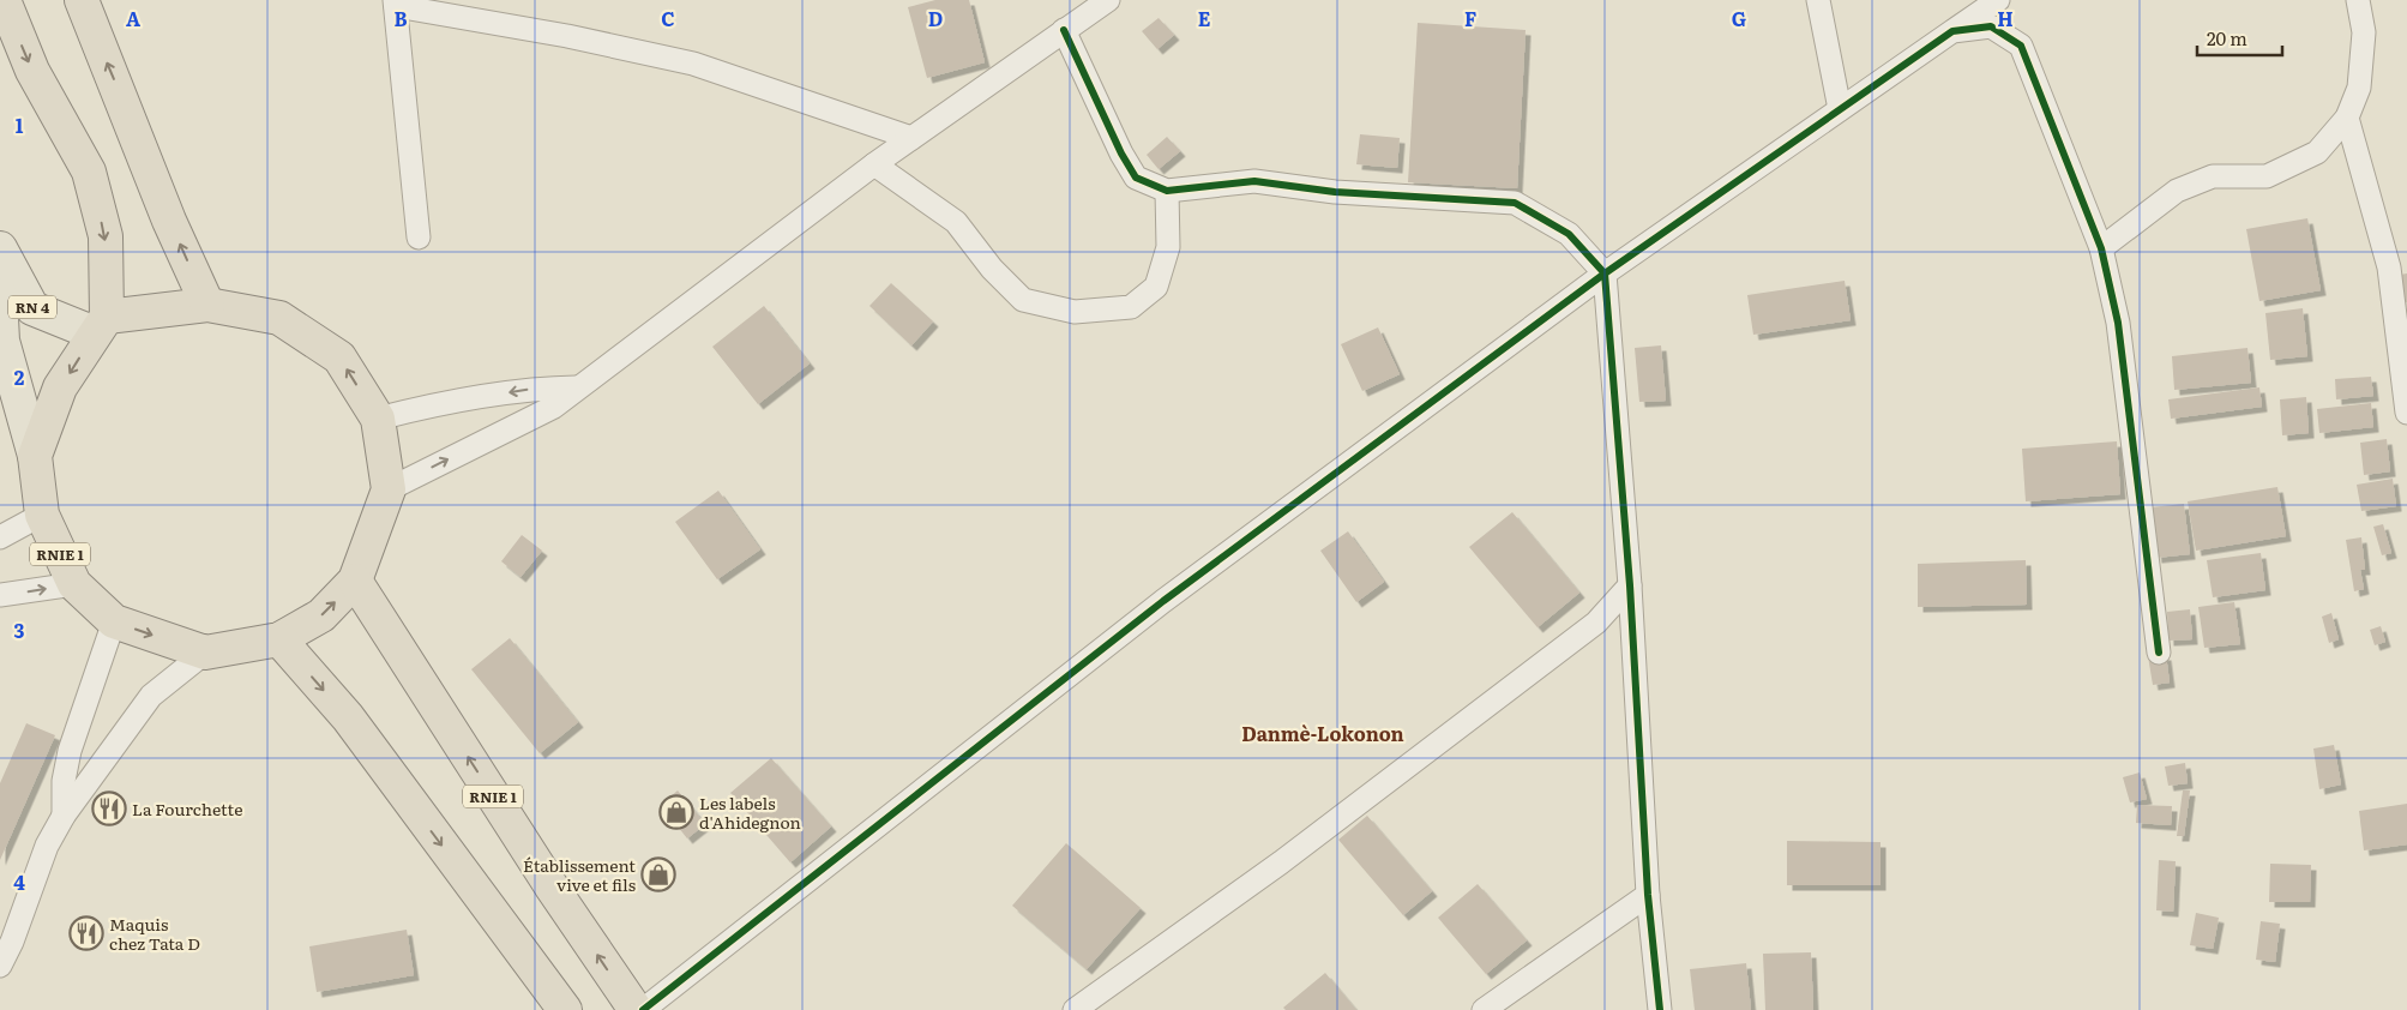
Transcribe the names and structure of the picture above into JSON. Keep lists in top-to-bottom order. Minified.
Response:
{"streets":{"highway":["RNIE 1"],"main road":["RN 4"]},"crossings":[["RN 4","RNIE 1"]],"districts":["Danmè-Lokonon"],"places":{"restaurant":["La Fourchette","Maquis chez Tata D"],"shop":["Les labels d'Ahidegnon","Établissement vive et fils"]},"scale_bar":"20 m","grid":{"columns":["A","B","C","D","E","F","G","H"],"rows":["1","2","3","4"]}}
